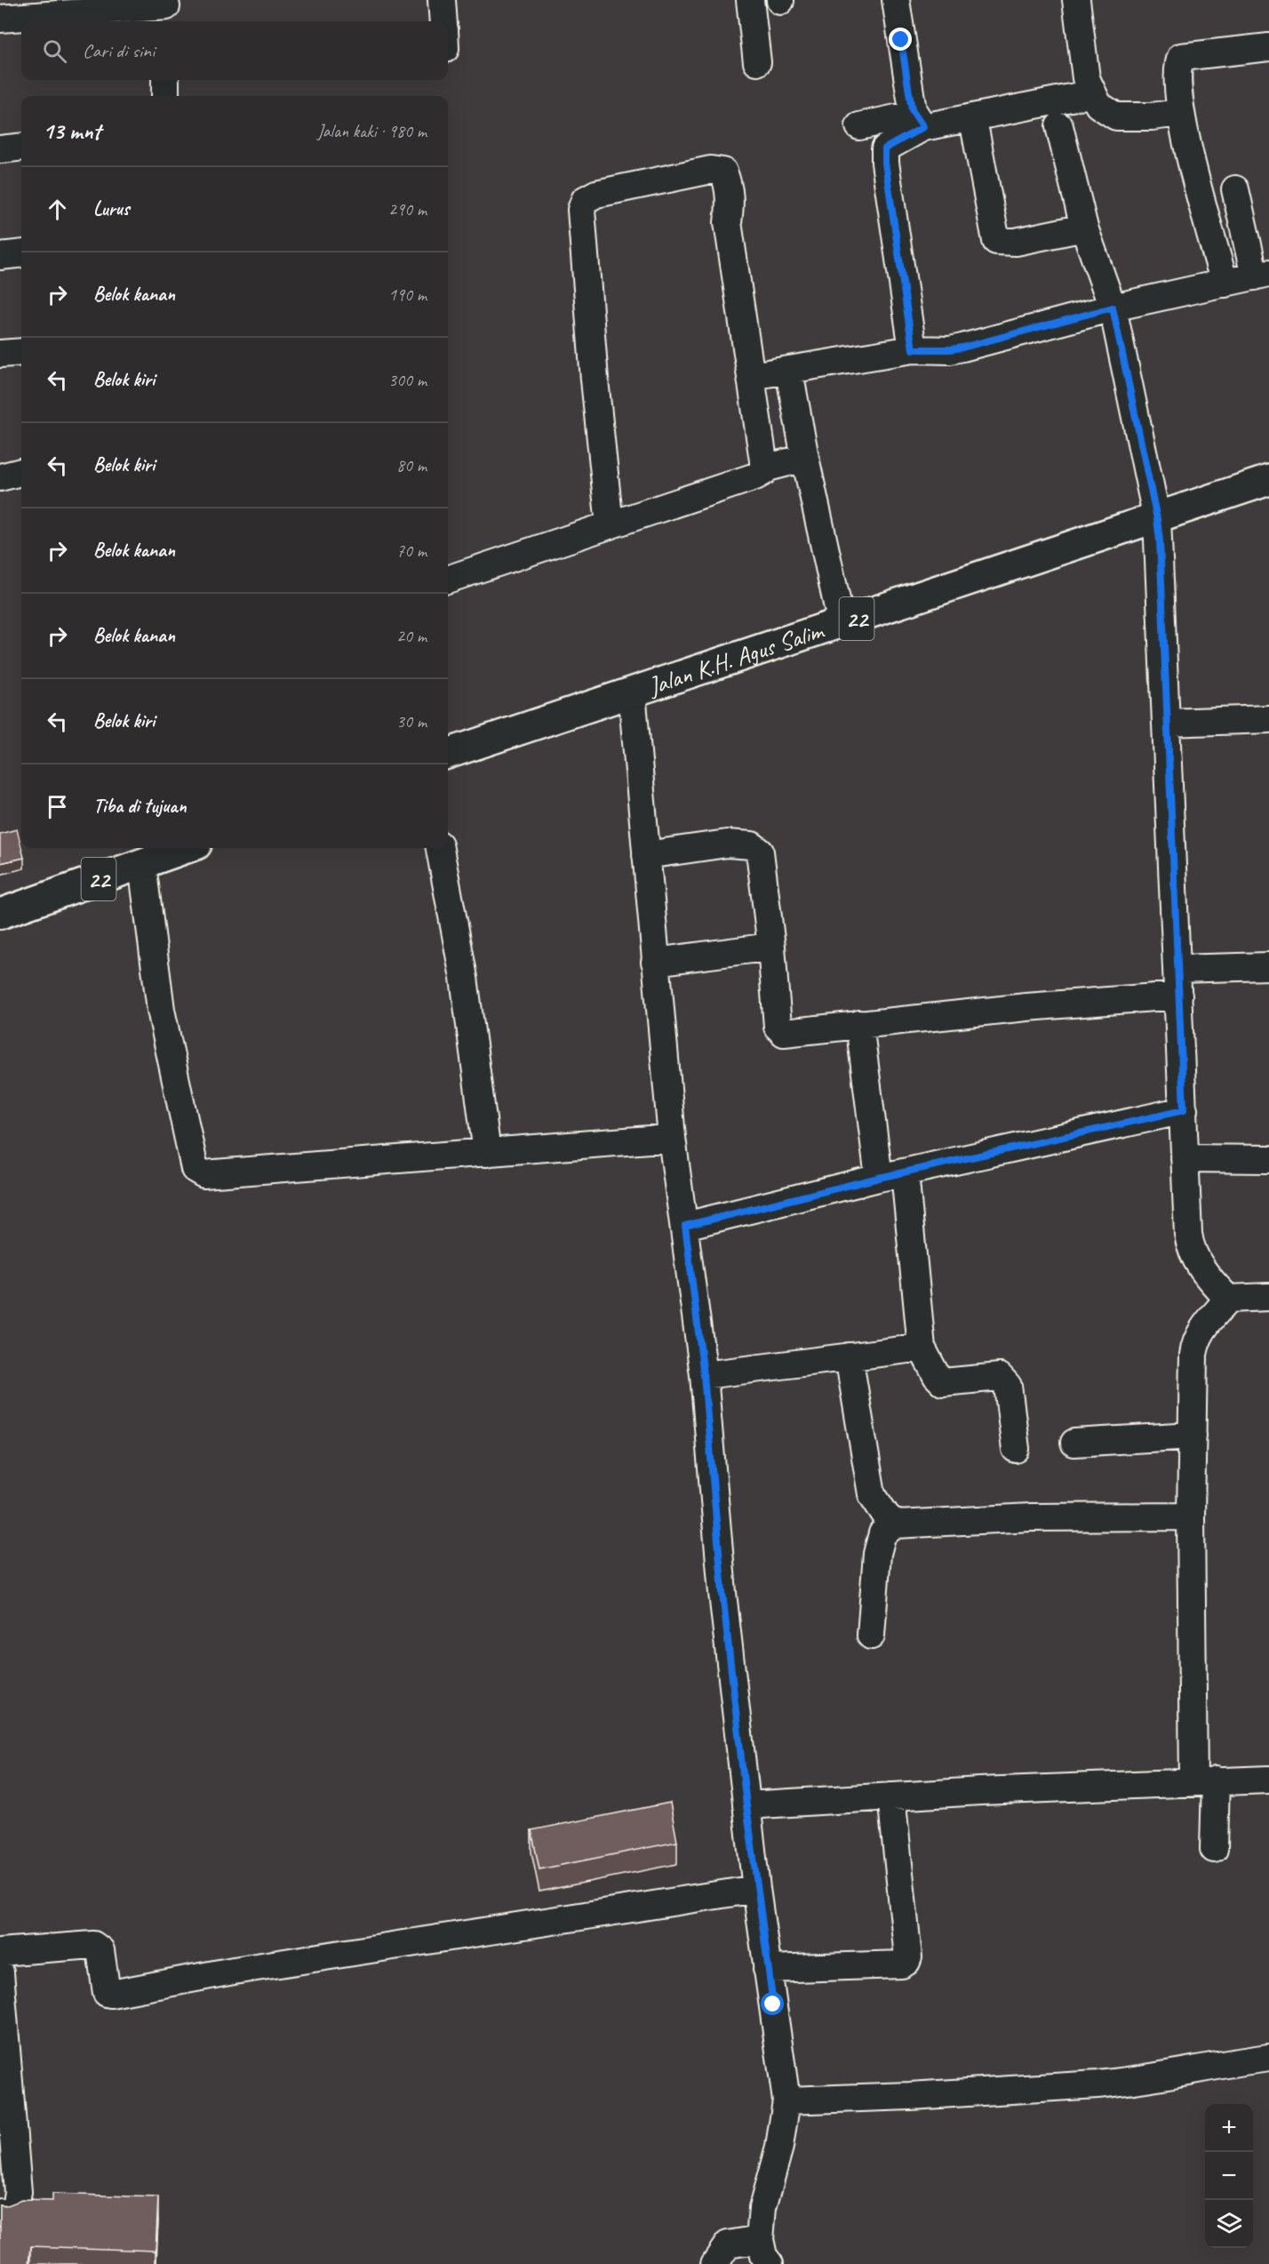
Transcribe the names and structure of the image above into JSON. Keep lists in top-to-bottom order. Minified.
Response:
{"streets":{"highway":["22","Jalan K.H. Agus Salim"]},"page":{"search":"Cari di sini","heading":["13 mnt","Jalan kaki · 980 m"],"list":[["Lurus","290 m"],["Belok kanan","190 m"],["Belok kiri","300 m"],["Belok kiri","80 m"],["Belok kanan","70 m"],["Belok kanan","20 m"],["Belok kiri","30 m"],"Tiba di tujuan"],"map_buttons":["+","−"]}}
